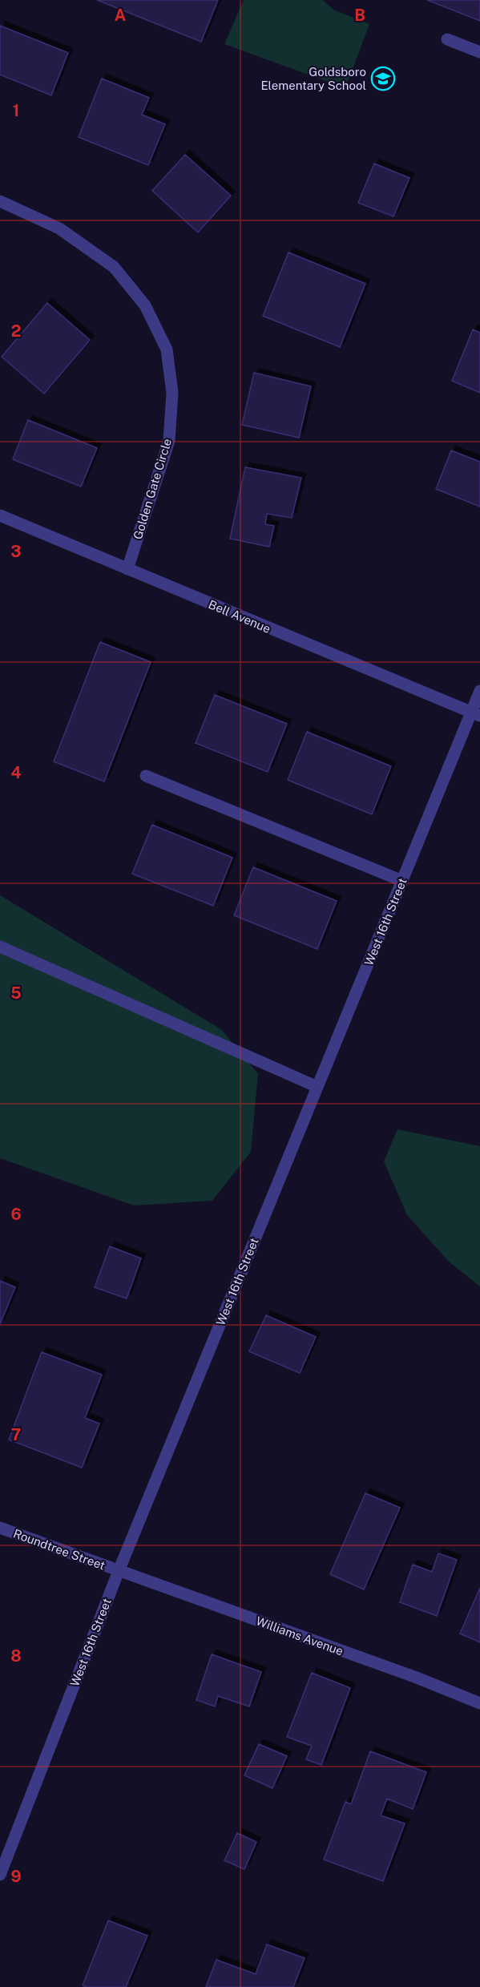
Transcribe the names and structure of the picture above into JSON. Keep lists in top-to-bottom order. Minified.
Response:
{"streets":{"street":["Golden Gate Circle","Bell Avenue","West 16th Street","Roundtree Street","Williams Avenue"]},"crossings":[["Golden Gate Circle","Bell Avenue"],["Bell Avenue","West 16th Street"],["West 16th Street","Roundtree Street"],["West 16th Street","Williams Avenue"],["Roundtree Street","Williams Avenue"]],"places":{"school or university":["Goldsboro Elementary School"]},"grid":{"columns":["A","B"],"rows":["1","2","3","4","5","6","7","8","9"]}}
